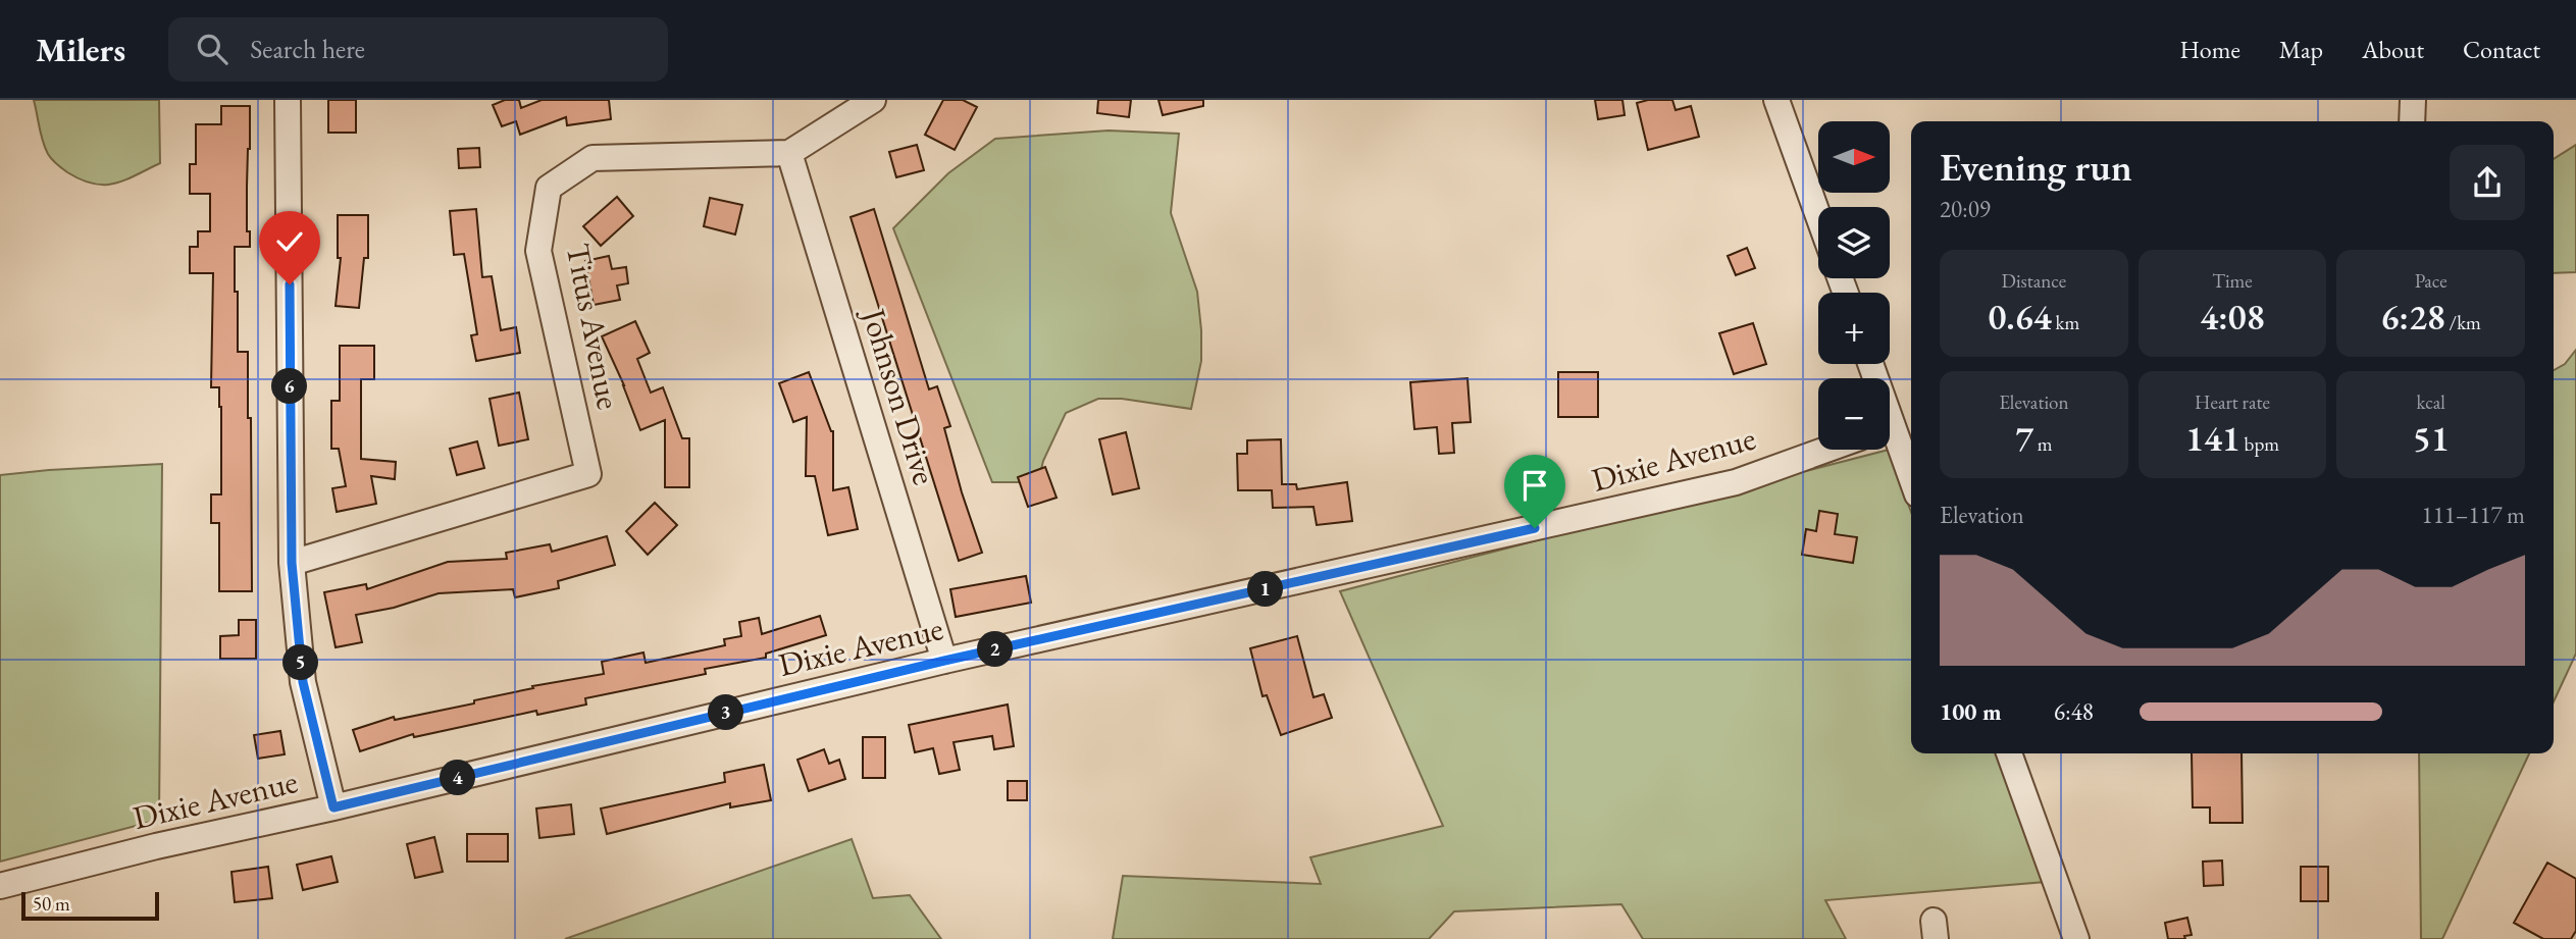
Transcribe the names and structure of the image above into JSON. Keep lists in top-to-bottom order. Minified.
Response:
{"streets":{"street":["Titus Avenue","Johnson Drive","Dixie Avenue"]},"crossings":[["Titus Avenue","Johnson Drive"],["Johnson Drive","Dixie Avenue"]],"scale_bar":"50 m","north":"right","page":{"header":"Milers","search":"Search here","nav":["Home","Map","About","Contact"],"map_buttons":["+","−"],"heading":["Evening run","20:09"],"stats":[["Distance","0.64 km"],["Time","4:08"],["Pace","6:28 /km"],["Elevation","7 m"],["Heart rate","141 bpm"],["kcal","51"]],"pins":["6","1","2","5","3","4"],"chart":["Elevation","111–117 m"],"list":[{"name":"100 m","note":"6:48"}],"scale":"50 m"}}
